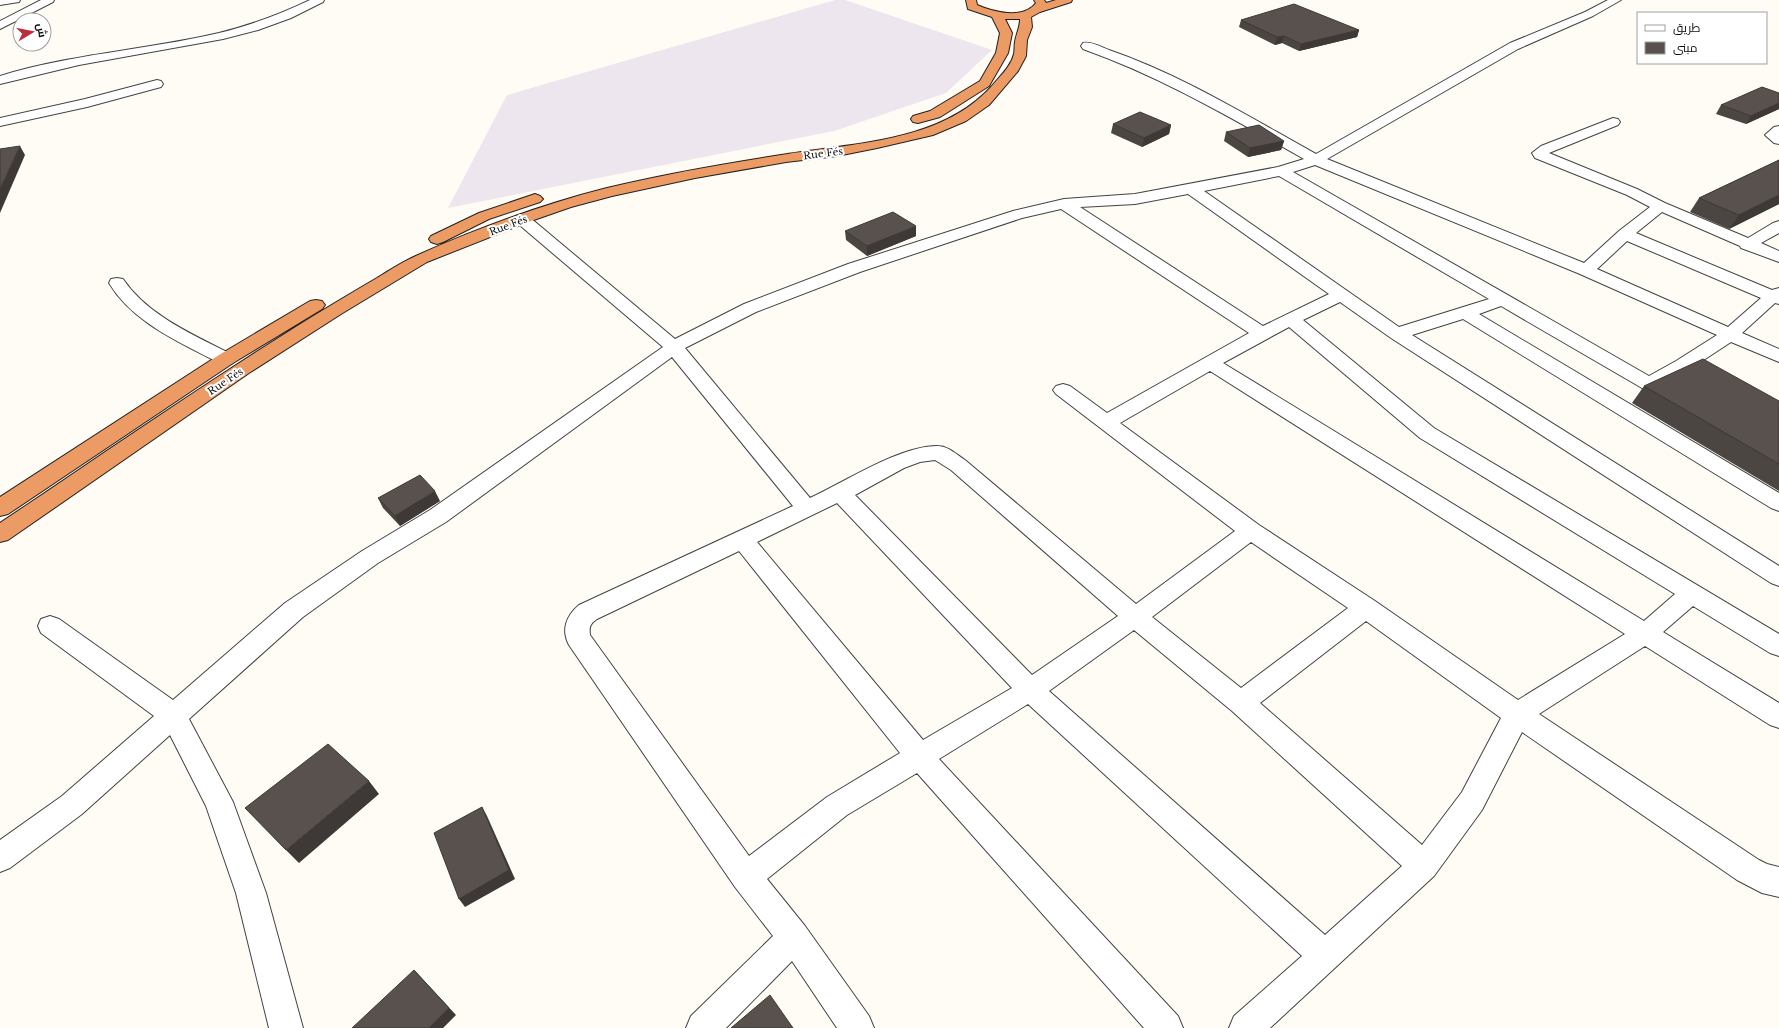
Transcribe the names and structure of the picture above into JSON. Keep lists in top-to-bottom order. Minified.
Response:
{"streets":{"highway":["Rue Fés"]},"legend":["طريق","مبنى"],"north":"right"}
